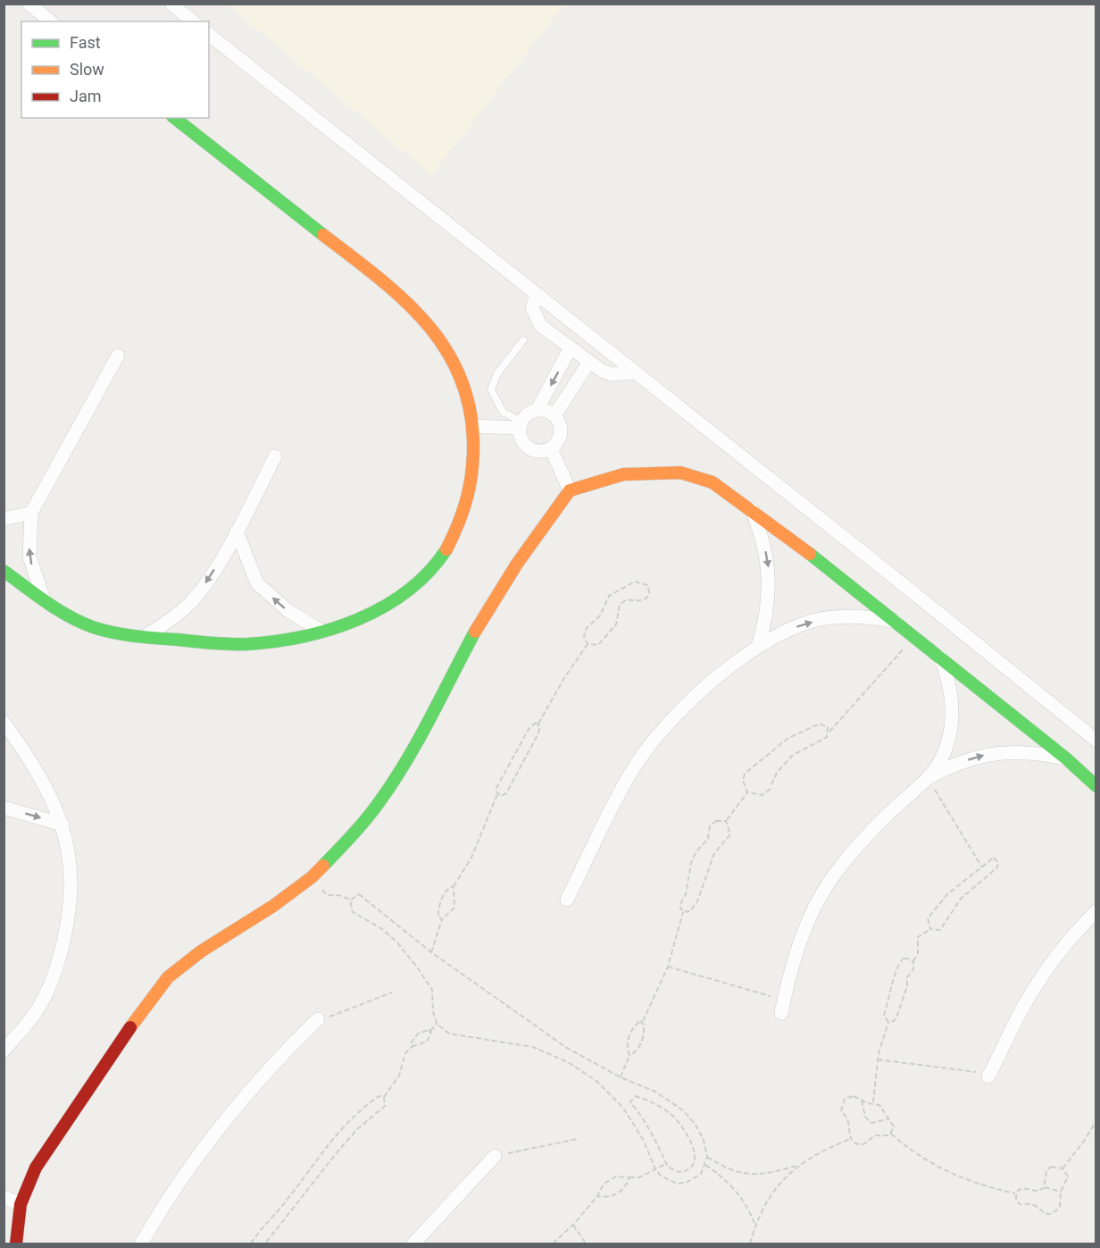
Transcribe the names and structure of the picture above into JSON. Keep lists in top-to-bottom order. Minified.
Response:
{"legend":["Fast","Slow","Jam"]}
